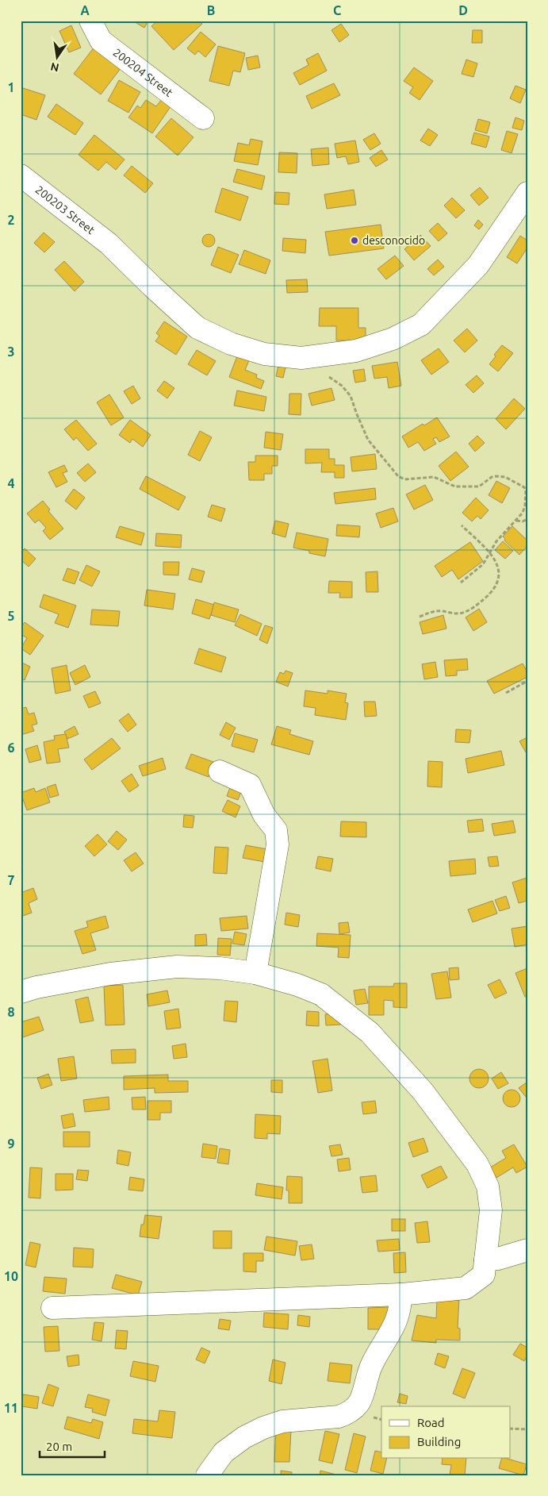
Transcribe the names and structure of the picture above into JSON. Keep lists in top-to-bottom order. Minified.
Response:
{"streets":{"street":["200204 Street","200203 Street"]},"places":["desconocido"],"legend":["Road","Building"],"scale_bar":"20 m","north":"bottom","grid":{"columns":["A","B","C","D"],"rows":["1","2","3","4","5","6","7","8","9","10","11"]}}
